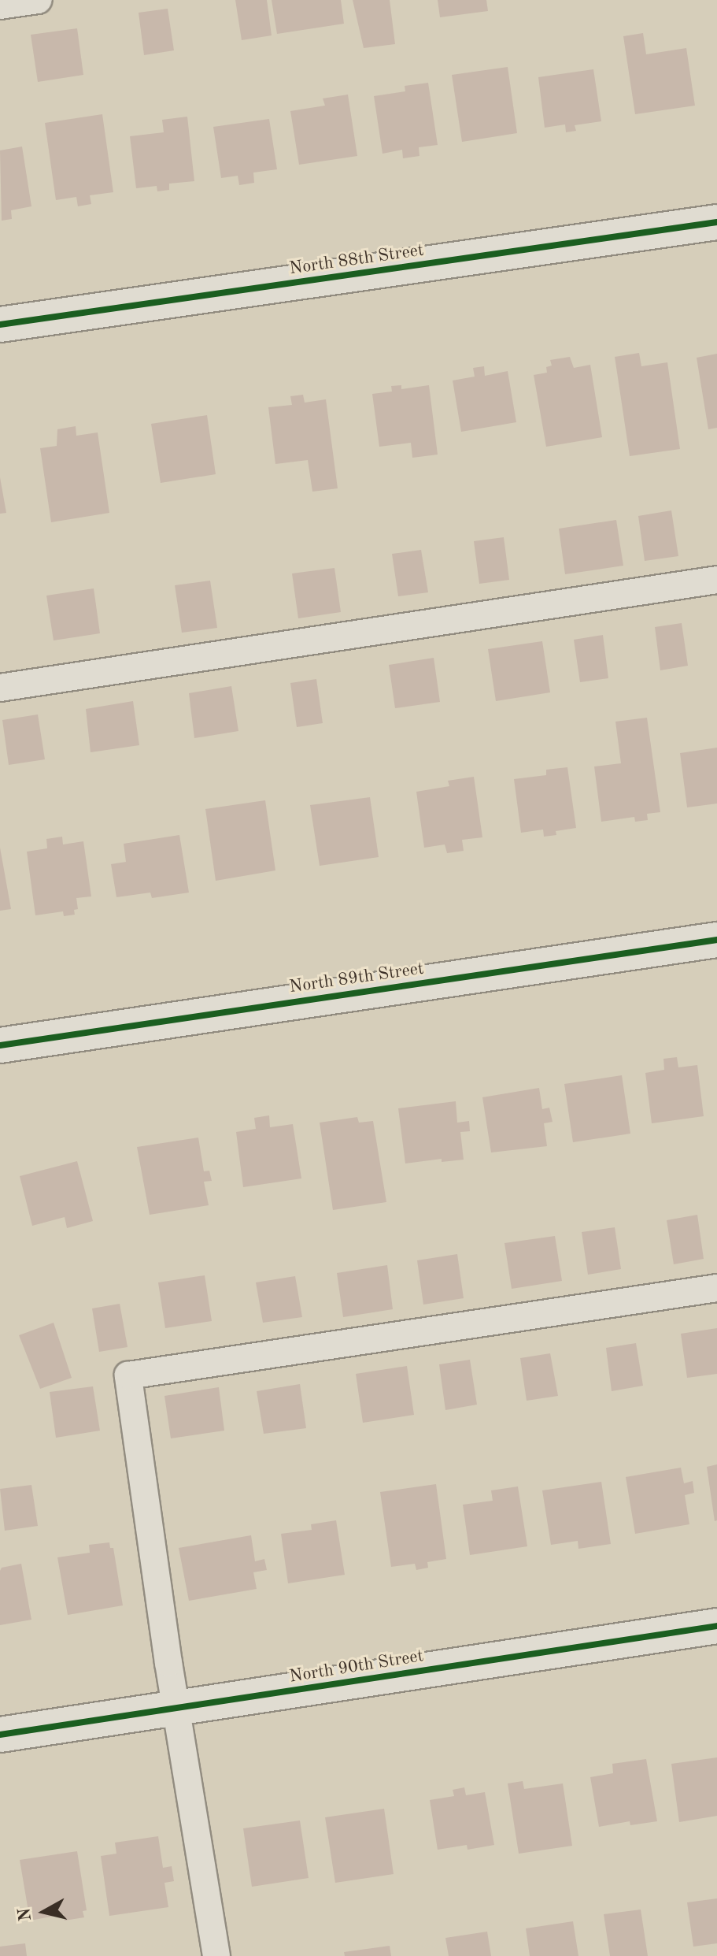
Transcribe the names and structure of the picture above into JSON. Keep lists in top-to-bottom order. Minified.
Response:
{"streets":{"street":["North 88th Street","North 89th Street","North 90th Street"]},"north":"left"}
